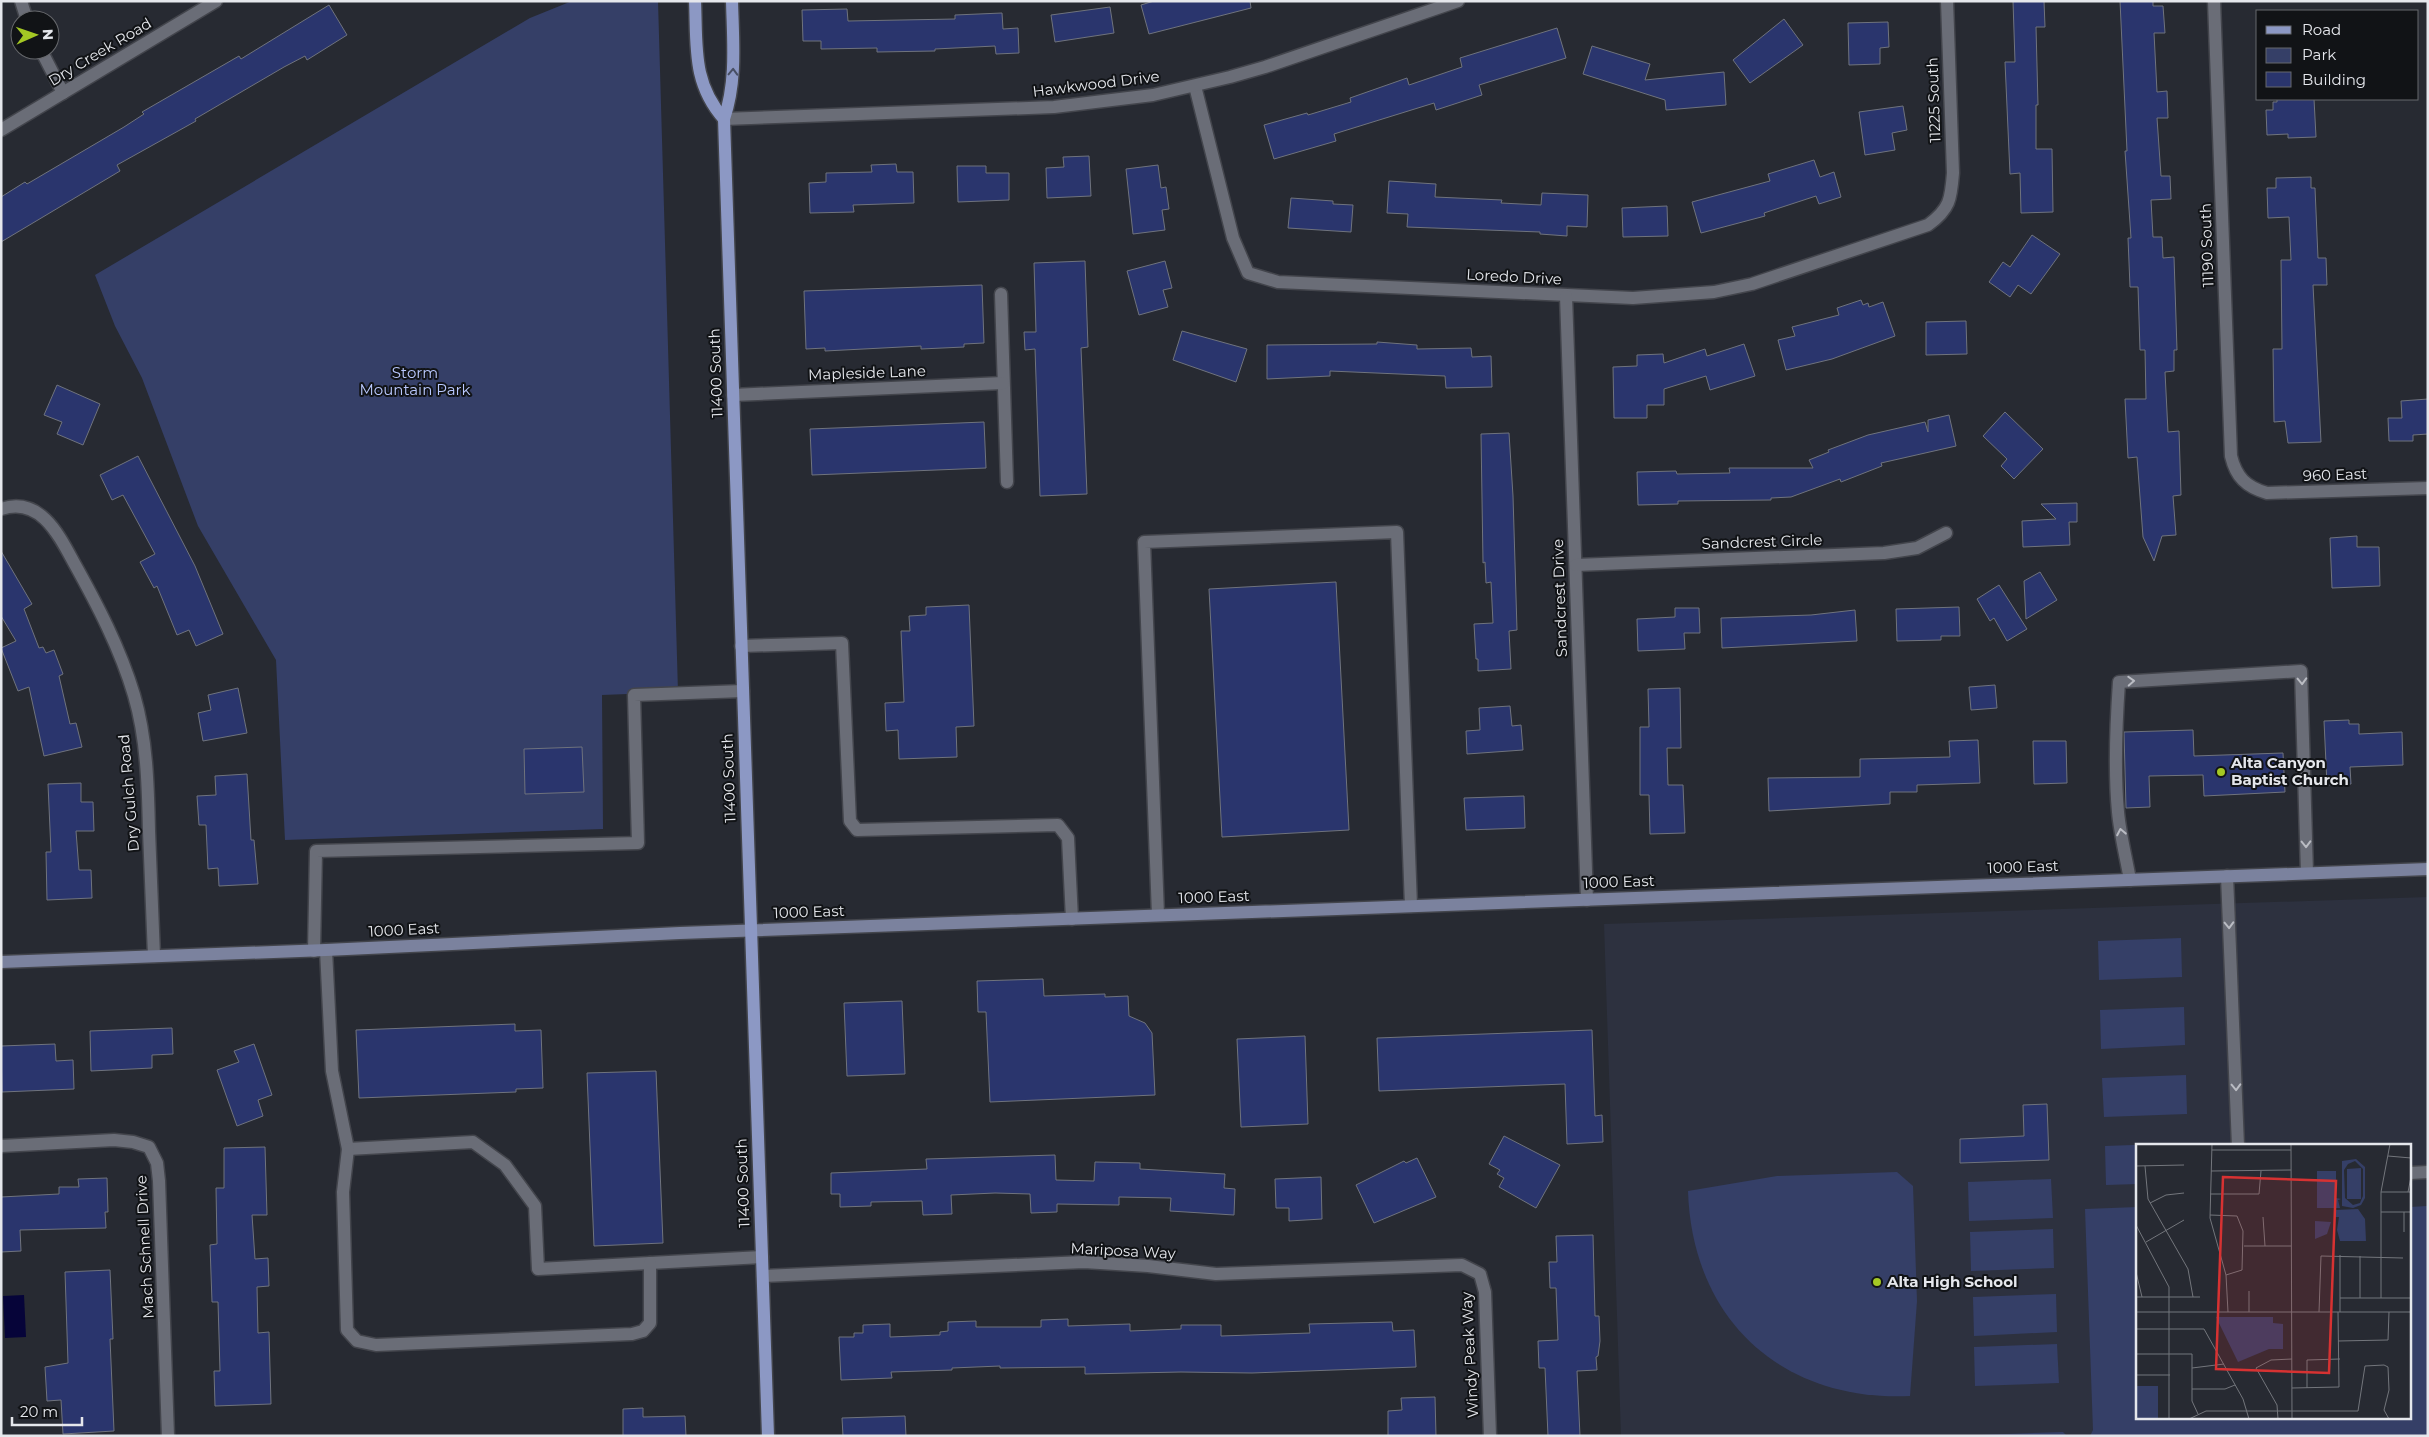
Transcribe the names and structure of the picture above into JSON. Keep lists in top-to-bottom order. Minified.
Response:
{"streets":{"main road":["11400 South"],"street":["Dry Creek Road","Hawkwood Drive","11225 South","11190 South","Loredo Drive","Mapleside Lane","960 East","Sandcrest Circle","Sandcrest Drive","Dry Gulch Road","1000 East","Mach Schnell Drive","Mariposa Way","Windy Peak Way"]},"crossings":[["Hawkwood Drive","Loredo Drive"],["Hawkwood Drive","11400 South"],["11225 South","Loredo Drive"],["11190 South","960 East"],["Loredo Drive","Sandcrest Drive"],["11400 South","Mapleside Lane"],["11400 South","1000 East"],["11400 South","Mariposa Way"],["Sandcrest Circle","Sandcrest Drive"],["Sandcrest Drive","1000 East"],["Dry Gulch Road","1000 East"],["Mariposa Way","Windy Peak Way"]],"parks":["Storm Mountain Park"],"places":["Alta Canyon Baptist Church","Alta High School"],"legend":["Road","Park","Building"],"scale_bar":"20 m","north":"right"}
